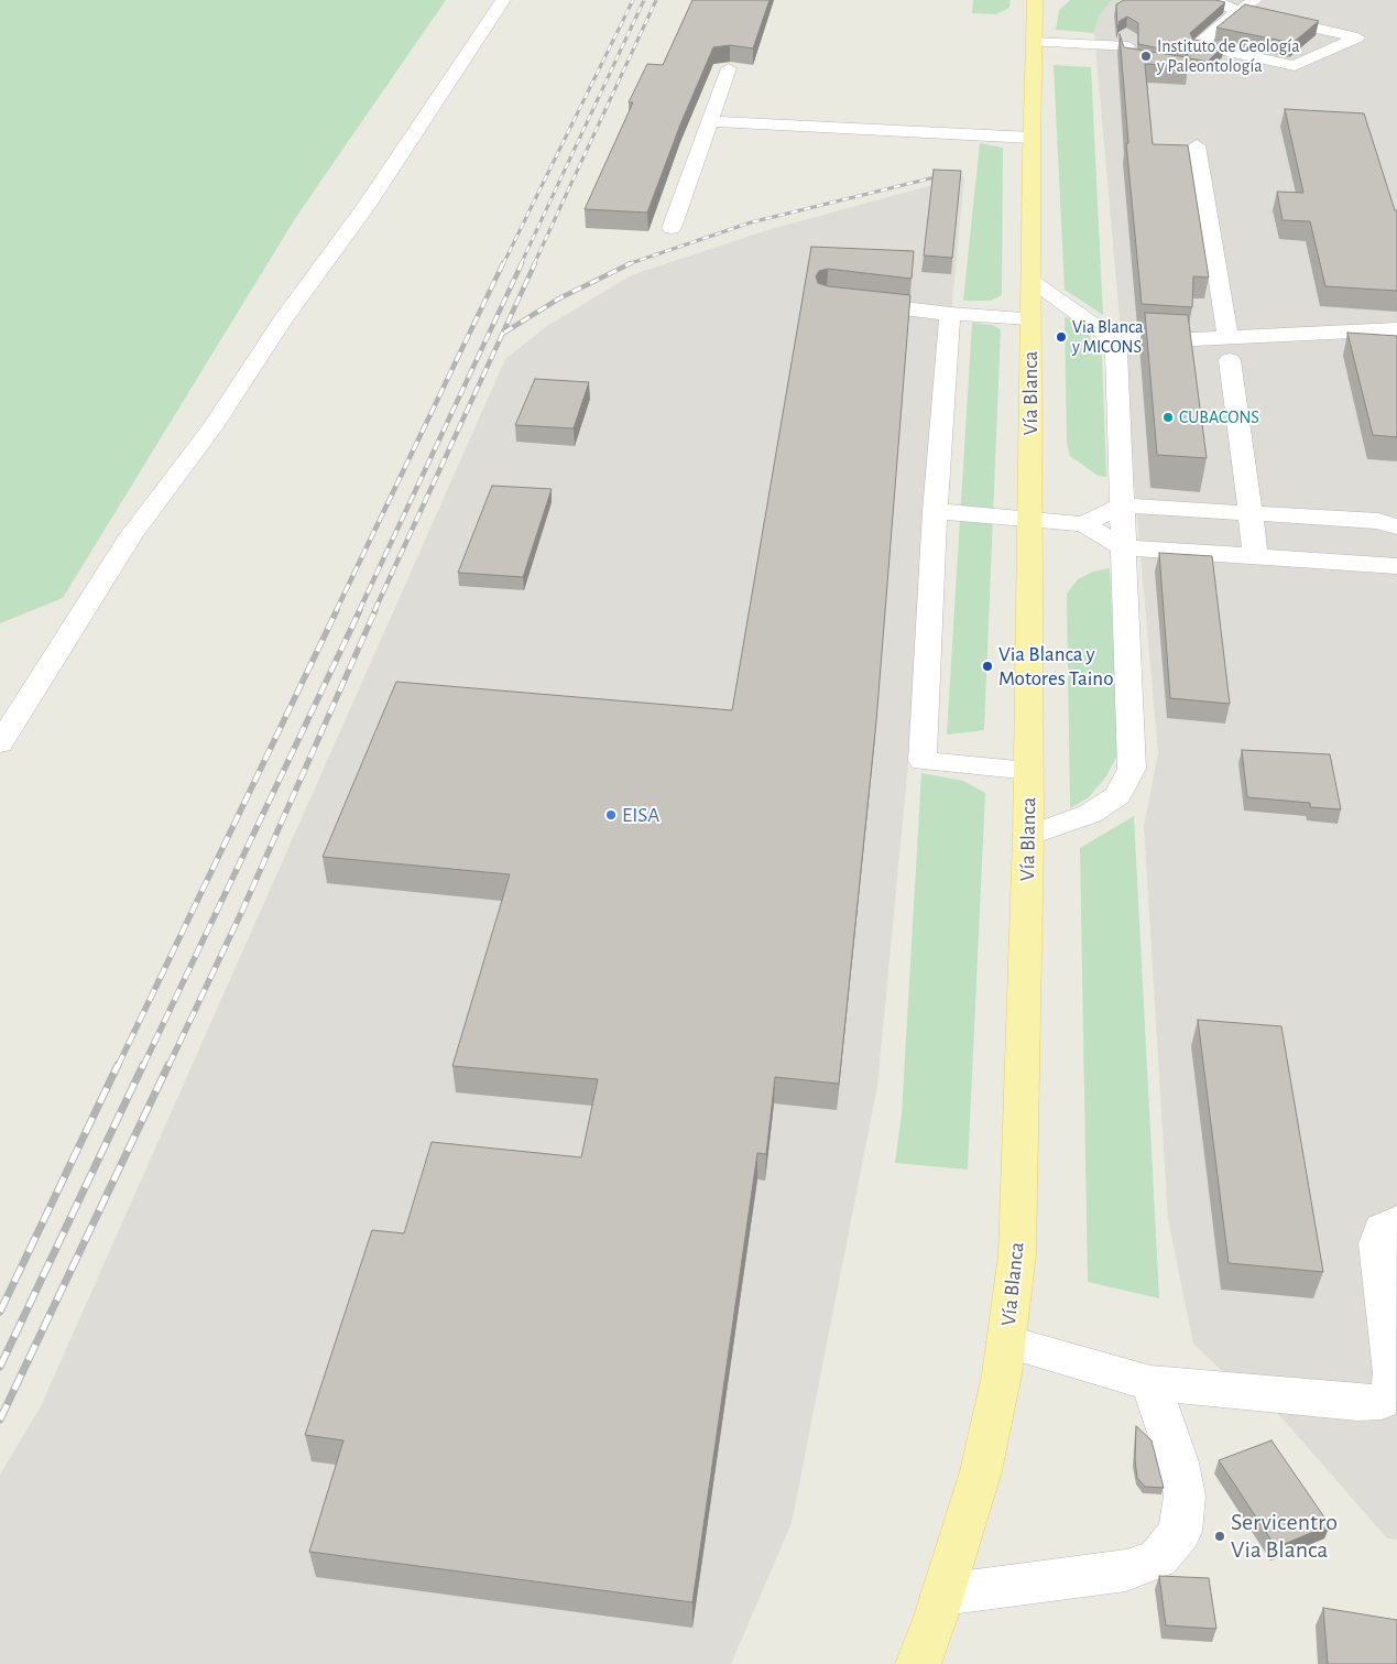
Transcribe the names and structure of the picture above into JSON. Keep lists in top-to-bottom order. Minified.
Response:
{"streets":{"main road":["Vía Blanca"]},"places":["Instituto de Geología y Paleontología","Via Blanca y MICONS","CUBACONS","Via Blanca y Motores Taino","EISA","Servicentro Via Blanca"]}
